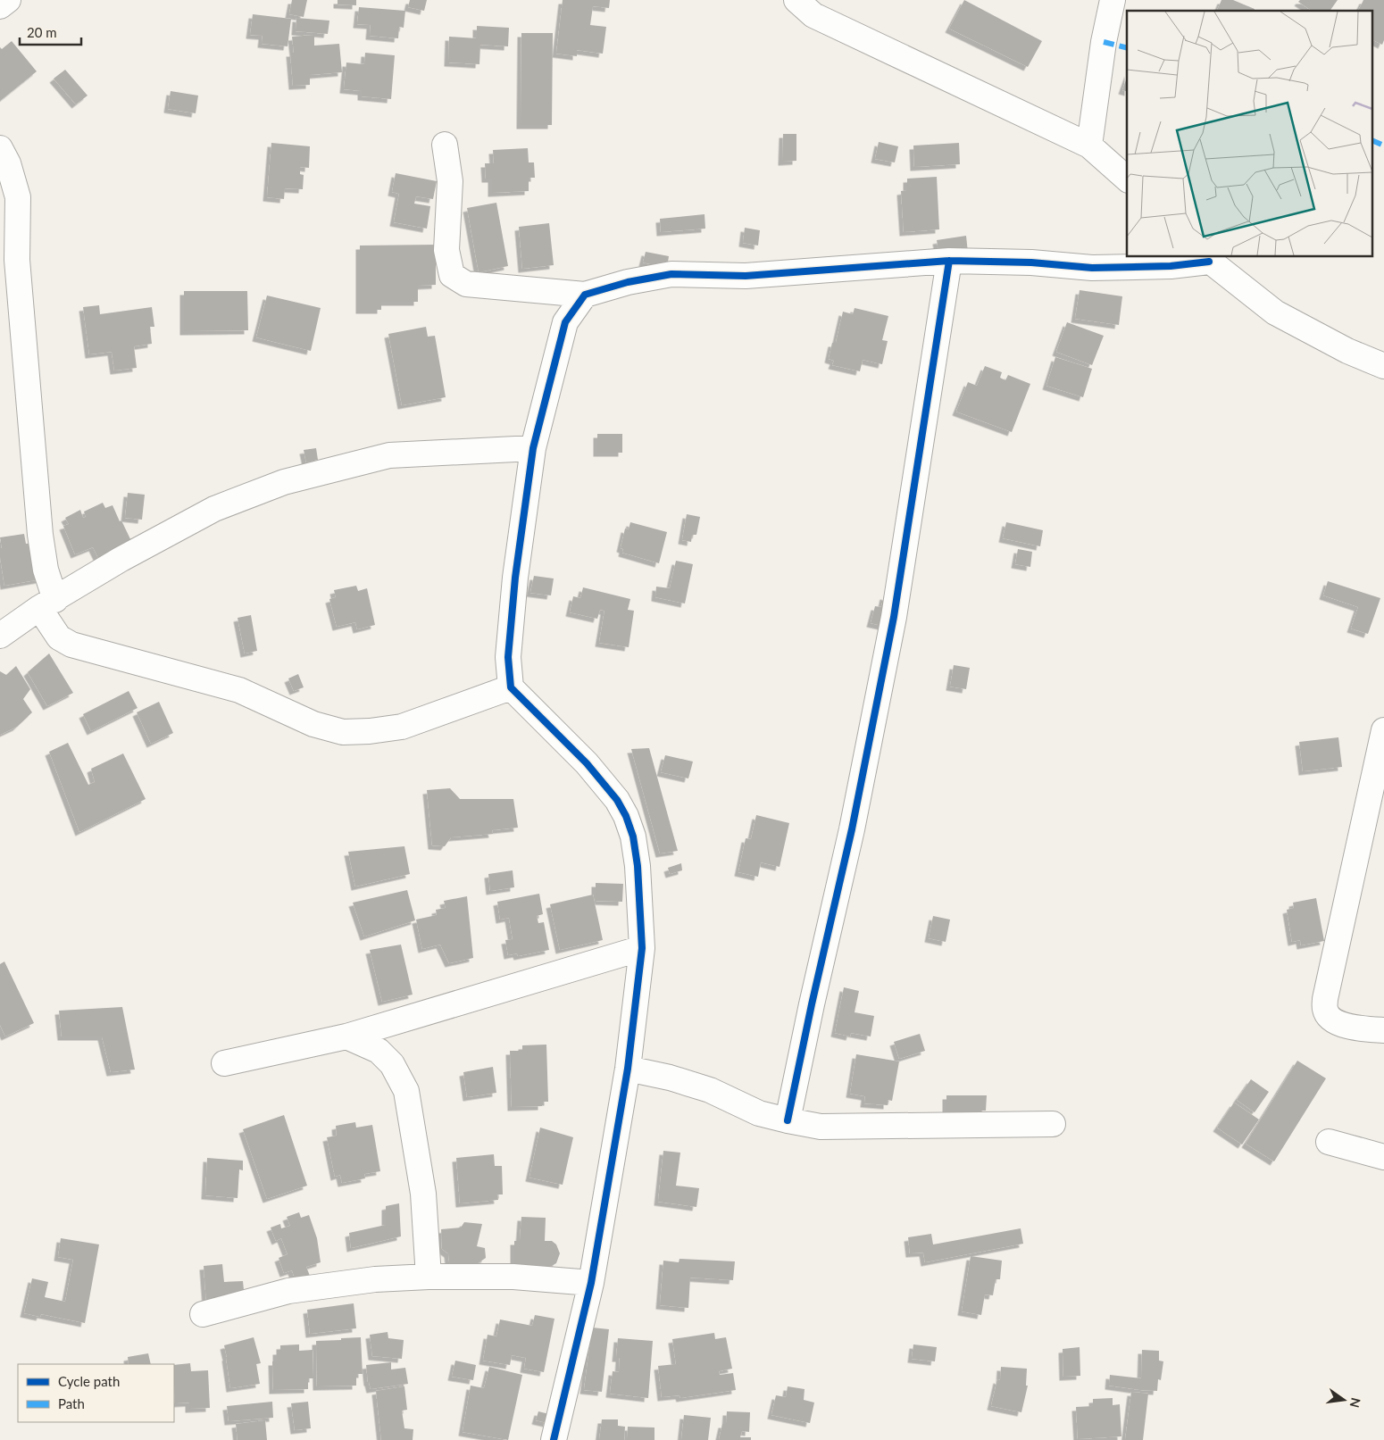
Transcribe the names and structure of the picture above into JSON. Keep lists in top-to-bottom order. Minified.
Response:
{"legend":["Cycle path","Path"],"scale_bar":"20 m","north":"right"}
